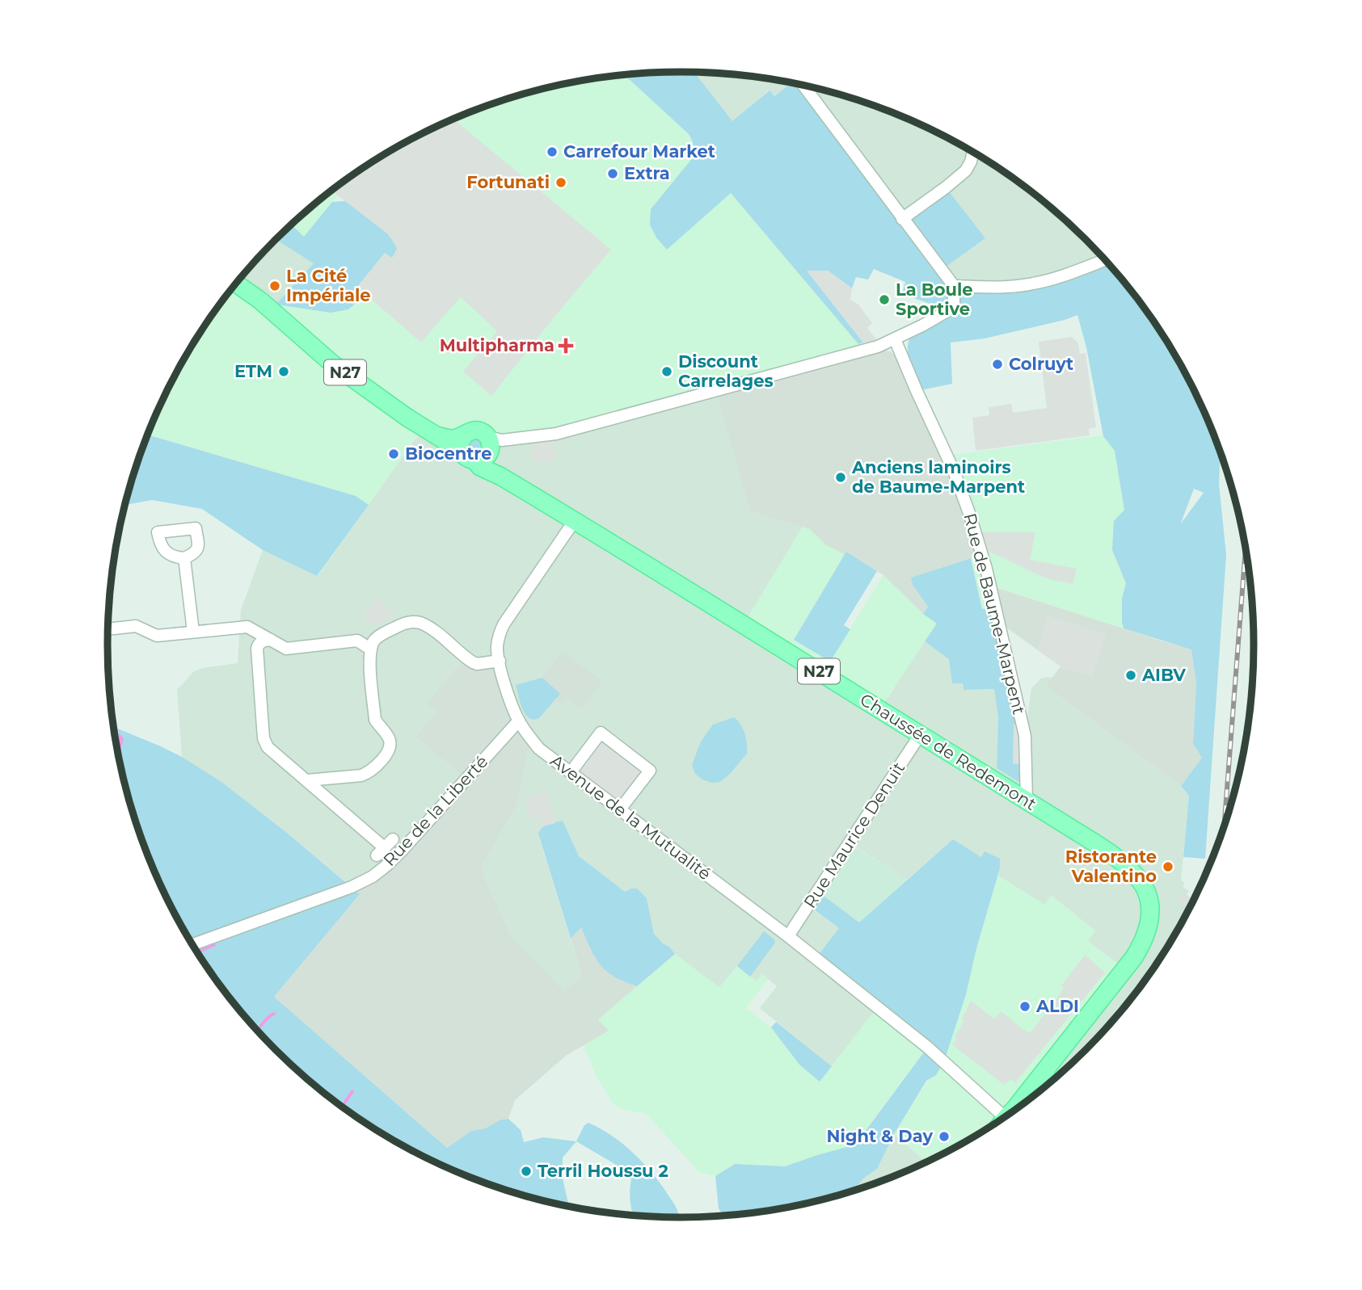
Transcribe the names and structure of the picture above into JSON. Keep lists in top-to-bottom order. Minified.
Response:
{"streets":{"main road":["N27","Chaussée de Redemont"],"street":["Rue de Baume-Marpent","Rue de la Liberté","Avenue de la Mutualité","Rue Maurice Denuit"]},"crossings":[["N27","Chaussée de Redemont"],["Rue de Baume-Marpent","Chaussée de Redemont"],["Chaussée de Redemont","Avenue de la Mutualité"],["Chaussée de Redemont","Rue Maurice Denuit"],["Rue de la Liberté","Avenue de la Mutualité"],["Avenue de la Mutualité","Rue Maurice Denuit"]],"places":{"other":["Carrefour Market","Extra","Fortunati","La Cité Impériale","La Boule Sportive","Colruyt","ETM","Discount Carrelages","Biocentre","Anciens laminoirs de Baume-Marpent","AIBV","Ristorante Valentino","ALDI","Night & Day","Terril Houssu 2"],"health":["Multipharma"]}}
